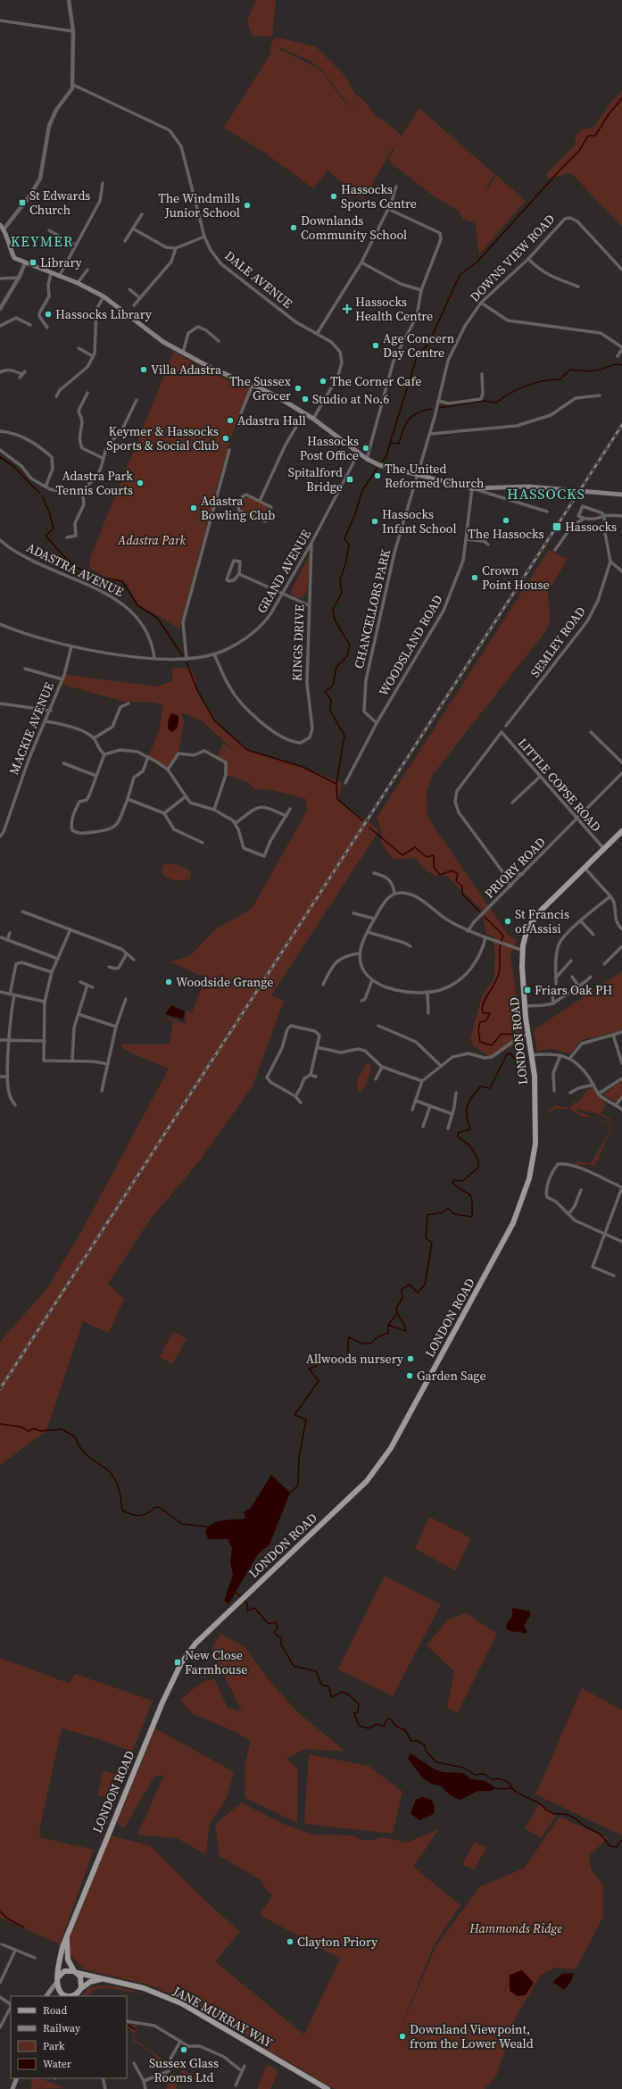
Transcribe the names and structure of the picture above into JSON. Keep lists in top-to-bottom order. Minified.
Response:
{"streets":{"main road":["LONDON ROAD","JANE MURRAY WAY"],"street":["DOWNS VIEW ROAD","DALE AVENUE","ADASTRA AVENUE","GRAND AVENUE","CHANCELLORS PARK","SEMLEY ROAD","KINGS DRIVE","WOODSLAND ROAD","MACKIE AVENUE","LITTLE COPSE ROAD","PRIORY ROAD"]},"crossings":[["DOWNS VIEW ROAD","CHANCELLORS PARK"],["ADASTRA AVENUE","GRAND AVENUE"],["GRAND AVENUE","KINGS DRIVE"],["GRAND AVENUE","MACKIE AVENUE"],["CHANCELLORS PARK","WOODSLAND ROAD"],["LITTLE COPSE ROAD","PRIORY ROAD"],["LITTLE COPSE ROAD","LONDON ROAD"],["LONDON ROAD","JANE MURRAY WAY"]],"districts":["KEYMER","HASSOCKS"],"parks":["Adastra Park","Hammonds Ridge"],"places":{"other":["Hassocks Sports Centre","The Windmills Junior School","Downlands Community School","Hassocks Library","Age Concern Day Centre","Villa Adastra","The Corner Cafe","The Sussex Grocer","Studio at No.6","Adastra Hall","Keymer & Hassocks Sports & Social Club","Hassocks Post Office","The United Reformed Church","Adastra Park Tennis Courts","Adastra Bowling Club","The Hassocks","Hassocks Infant School","Crown Point House","St Francis of Assisi","Woodside Grange","Allwoods nursery","Garden Sage","Clayton Priory","Downland Viewpoint, from the Lower Weald","Sussex Glass Rooms Ltd"],"transit":["St Edwards Church","Library","Spitalford Bridge","Hassocks","Friars Oak PH","New Close Farmhouse"],"health":["Hassocks Health Centre"]},"legend":["Road","Railway","Park","Water"]}
